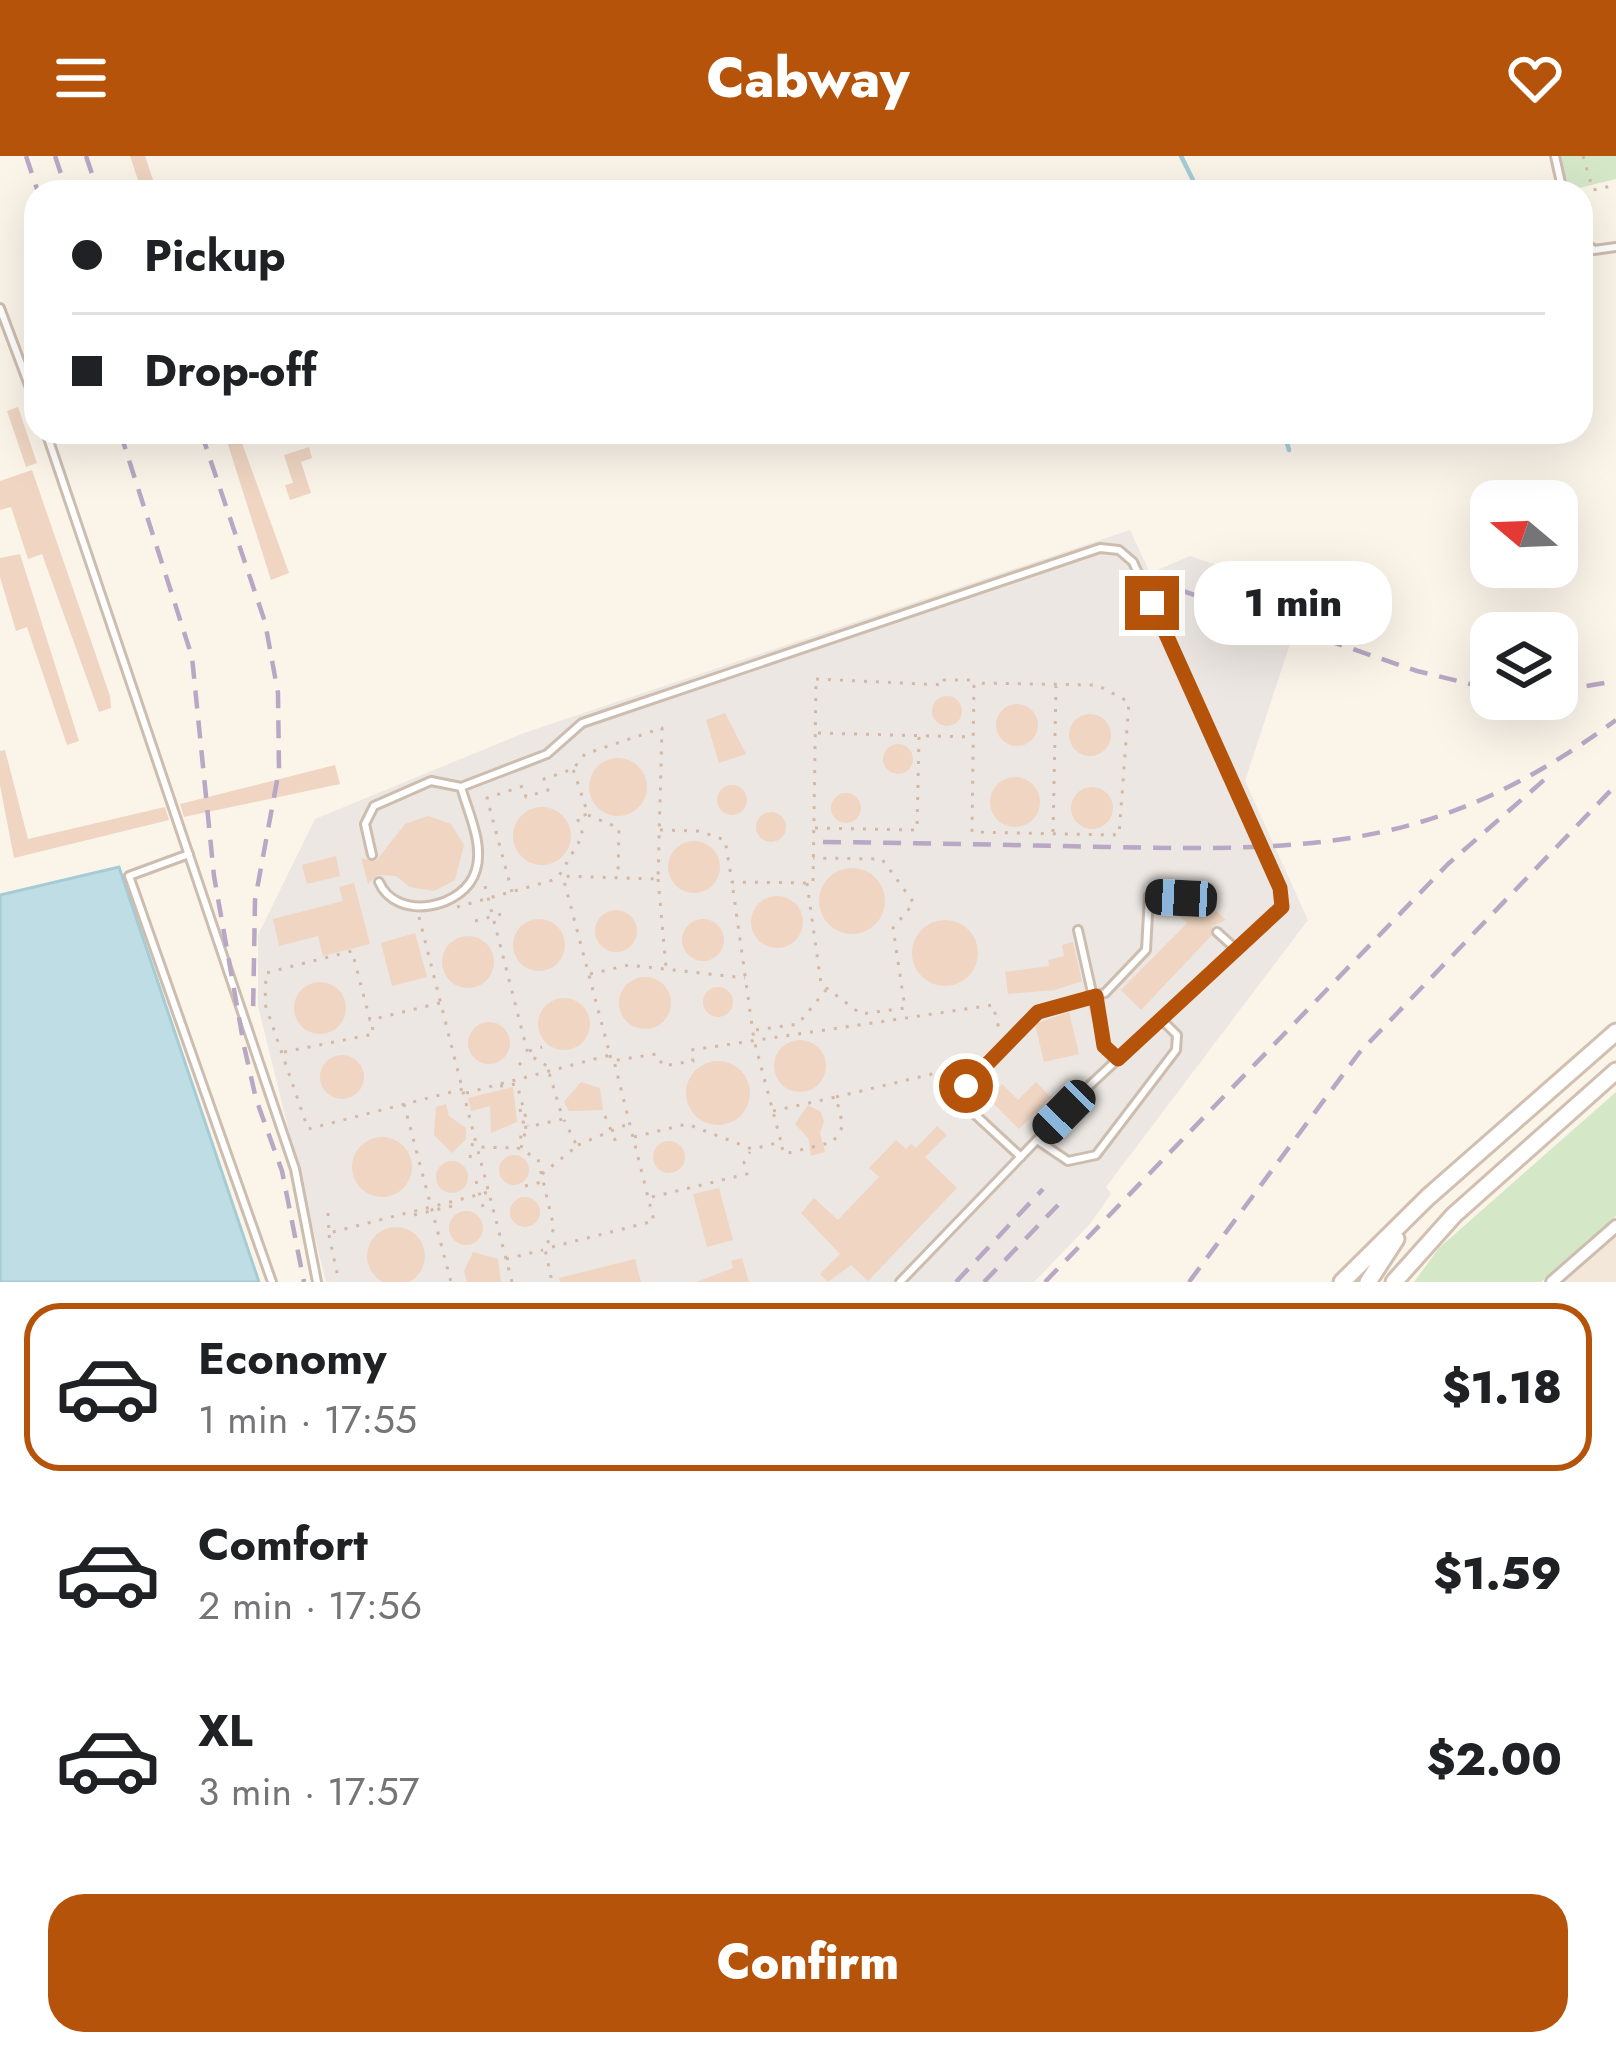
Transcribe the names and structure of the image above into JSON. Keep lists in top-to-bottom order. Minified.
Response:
{"north":"left","page":{"header":"Cabway","banner":["Pickup","Drop-off"],"bubble":"1 min","list":[{"name":"Economy","note":"1 min · 17:55","value":"$1.18"},{"name":"Comfort","note":"2 min · 17:56","value":"$1.59"},{"name":"XL","note":"3 min · 17:57","value":"$2.00"}],"buttons":"Confirm"}}
